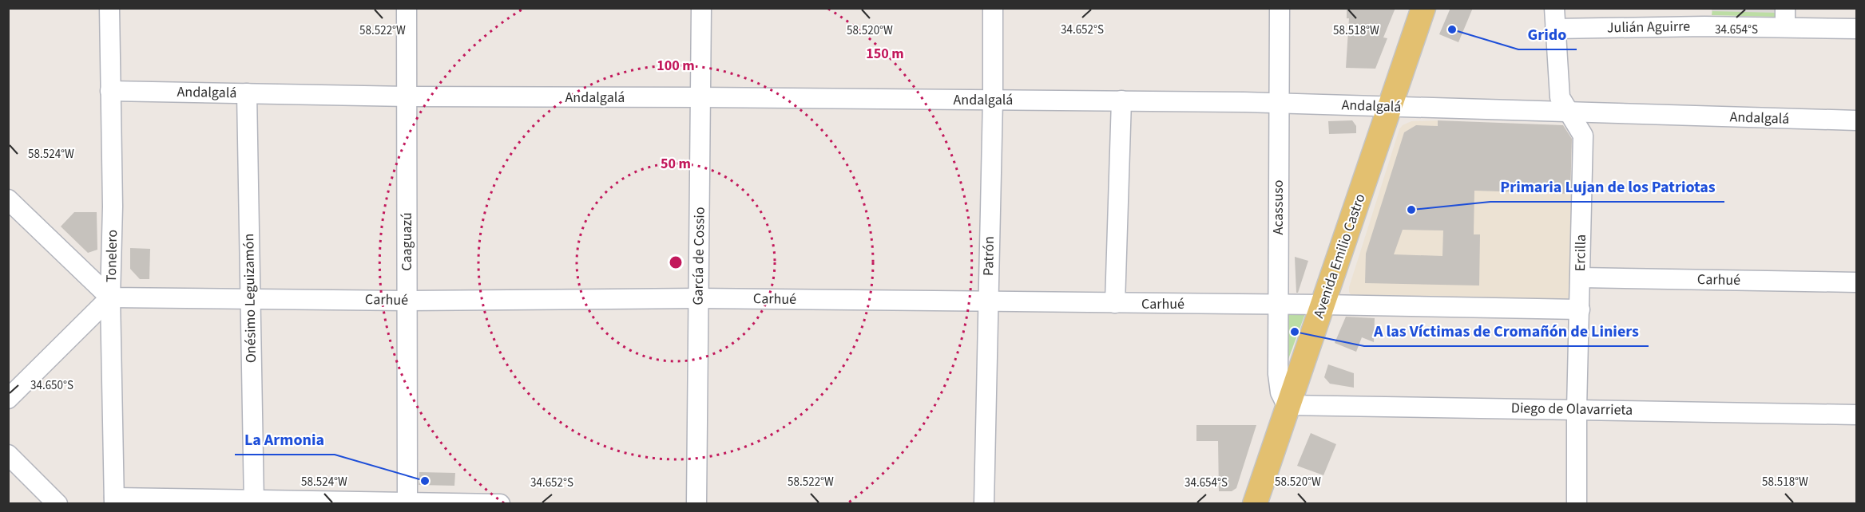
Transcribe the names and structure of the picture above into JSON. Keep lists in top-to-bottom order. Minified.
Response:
{"streets":{"main road":["Avenida Emilio Castro"],"street":["Julián Aguirre","Andalgalá","Acassuso","Caaguazú","Ercilla","Tonelero","García de Cossio","Patrón","Carhué","Onésimo Leguizamón","Diego de Olavarrieta"]},"crossings":[["Julián Aguirre","Ercilla"],["Andalgalá","Acassuso"],["Andalgalá","Caaguazú"],["Andalgalá","Ercilla"],["Andalgalá","Tonelero"],["Andalgalá","García de Cossio"],["Andalgalá","Patrón"],["Andalgalá","Avenida Emilio Castro"],["Andalgalá","Onésimo Leguizamón"],["Acassuso","Avenida Emilio Castro"],["Acassuso","Carhué"],["Acassuso","Diego de Olavarrieta"],["Caaguazú","Carhué"],["Ercilla","Carhué"],["Ercilla","Diego de Olavarrieta"],["Tonelero","Carhué"],["García de Cossio","Carhué"],["Patrón","Carhué"],["Avenida Emilio Castro","Carhué"],["Avenida Emilio Castro","Diego de Olavarrieta"],["Carhué","Onésimo Leguizamón"]],"places":["Grido","Primaria Lujan de los Patriotas","A las Víctimas de Cromañón de Liniers","La Armonia"],"coordinates":["34.652°S","34.654°S","58.520°W","58.522°W","58.518°W","58.524°W","34.650°S"],"rings":["150 m","100 m","50 m"]}
